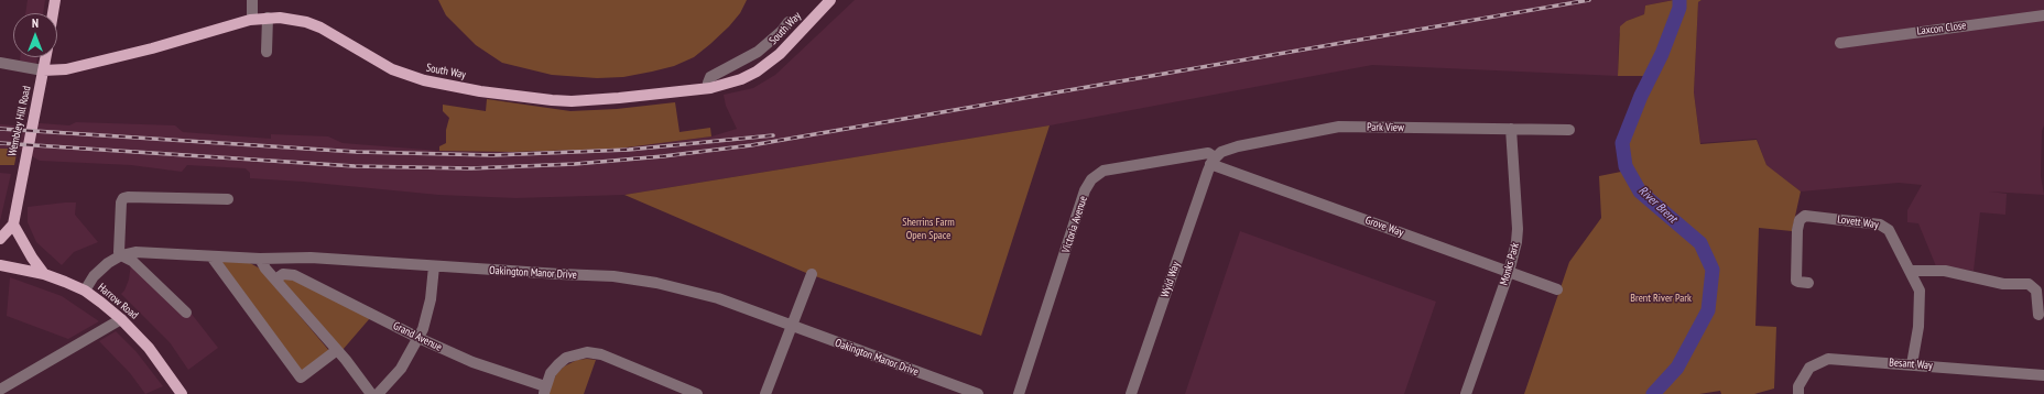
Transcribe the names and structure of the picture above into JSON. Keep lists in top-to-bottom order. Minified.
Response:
{"streets":{"main road":["South Way","Wembley Hill Road","Harrow Road"],"street":["Laxcon Close","Park View","Lovett Way","Victoria Avenue","Grove Way","Monks Park","Oakington Manor Drive","Wyld Way","Grand Avenue","Besant Way"]},"crossings":[["South Way","Wembley Hill Road"],["Park View","Victoria Avenue"],["Park View","Grove Way"],["Park View","Monks Park"],["Park View","Wyld Way"],["Lovett Way","Besant Way"],["Victoria Avenue","Grove Way"],["Victoria Avenue","Wyld Way"],["Grove Way","Monks Park"],["Grove Way","Wyld Way"],["Oakington Manor Drive","Harrow Road"],["Oakington Manor Drive","Grand Avenue"]],"water":["River Brent"],"parks":["Sherrins Farm Open Space","Brent River Park"],"north":"top"}
